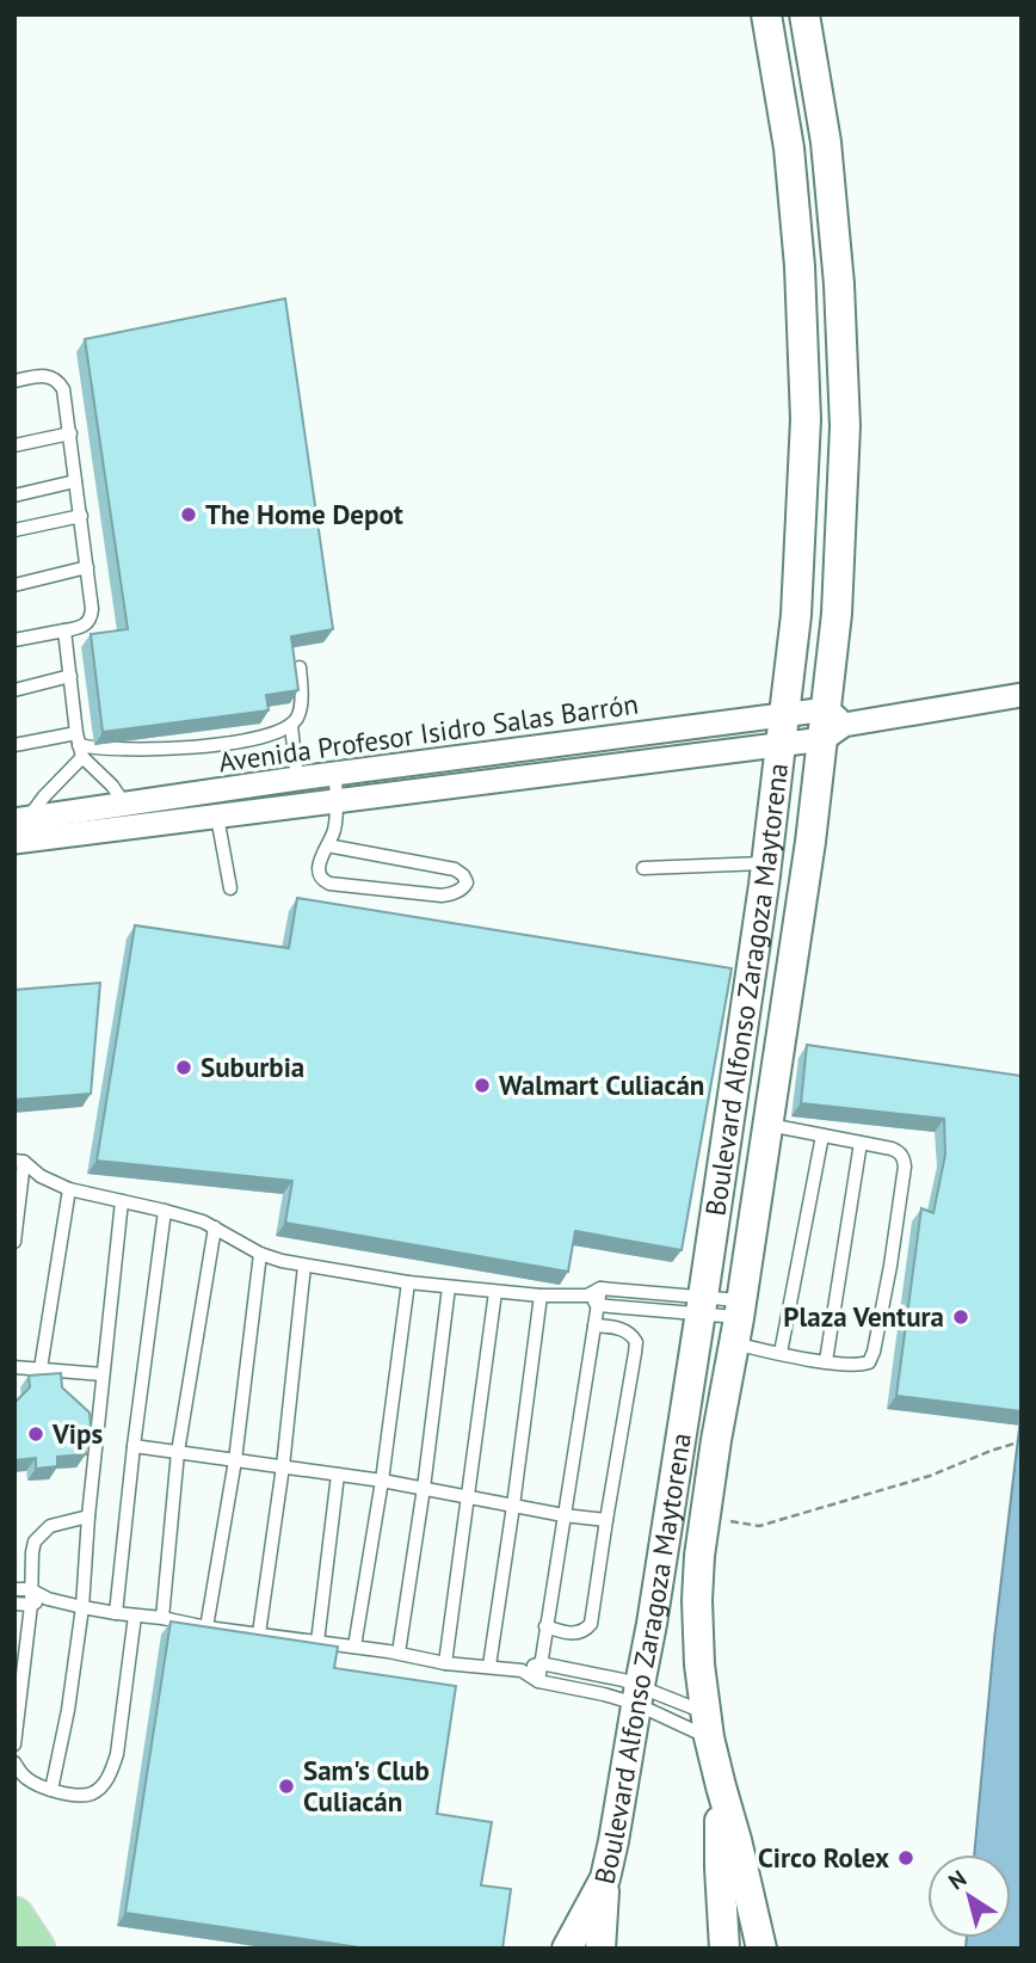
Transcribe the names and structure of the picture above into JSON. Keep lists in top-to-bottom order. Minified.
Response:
{"streets":{"street":["Avenida Profesor Isidro Salas Barrón","Boulevard Alfonso Zaragoza Maytorena"]},"crossings":[["Avenida Profesor Isidro Salas Barrón","Boulevard Alfonso Zaragoza Maytorena"]],"places":["The Home Depot","Suburbia","Walmart Culiacán","Plaza Ventura","Vips","Sam's Club Culiacán","Circo Rolex"],"north":"top left"}
